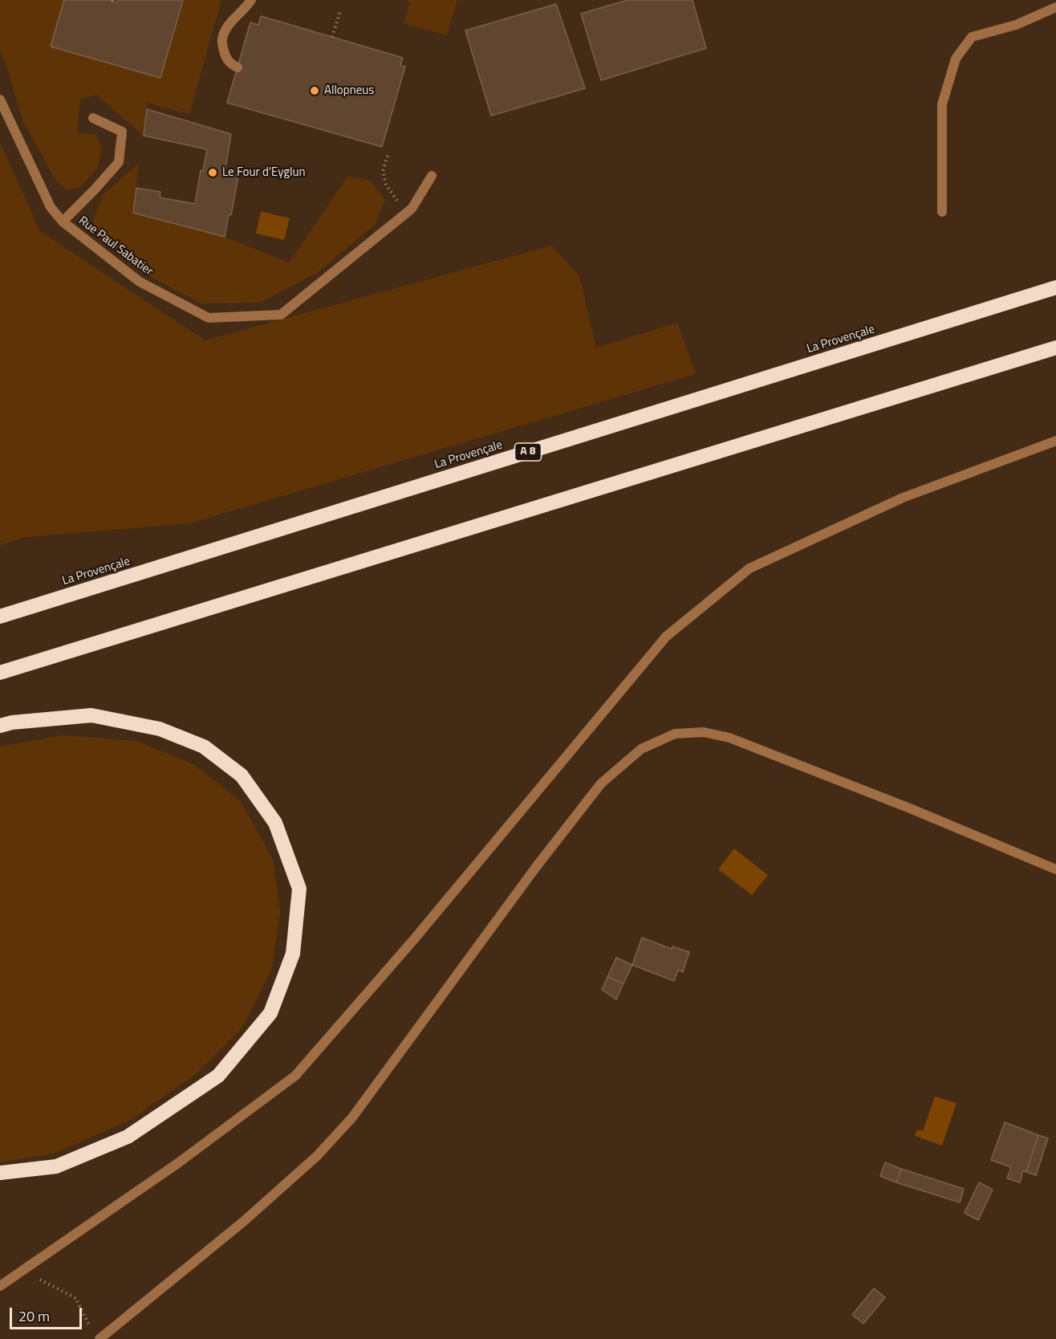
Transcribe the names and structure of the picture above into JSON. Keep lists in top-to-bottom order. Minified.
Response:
{"streets":{"highway":["La Provençale","A 8"],"street":["Rue Paul Sabatier"]},"places":["Allopneus","Le Four d'Eyglun"],"scale_bar":"20 m"}
